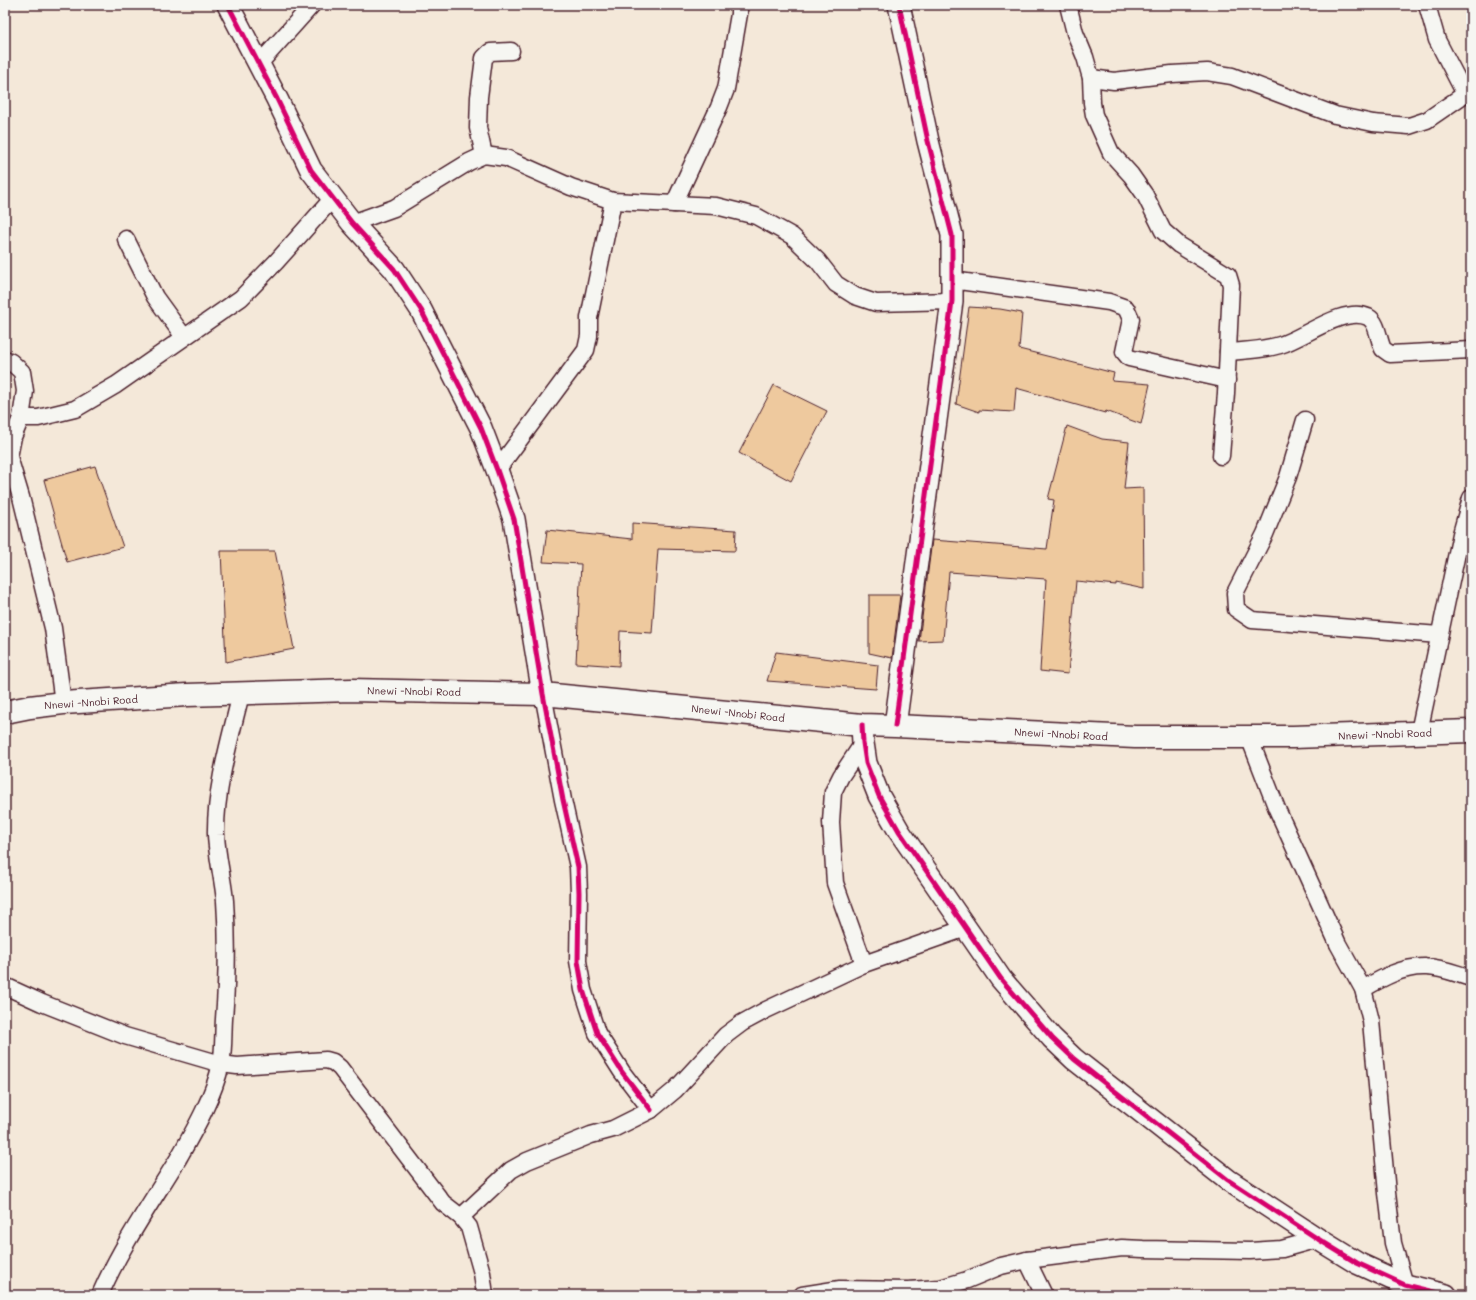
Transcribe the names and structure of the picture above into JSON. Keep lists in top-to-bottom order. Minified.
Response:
{"streets":{"main road":["Nnewi -Nnobi Road"]}}
